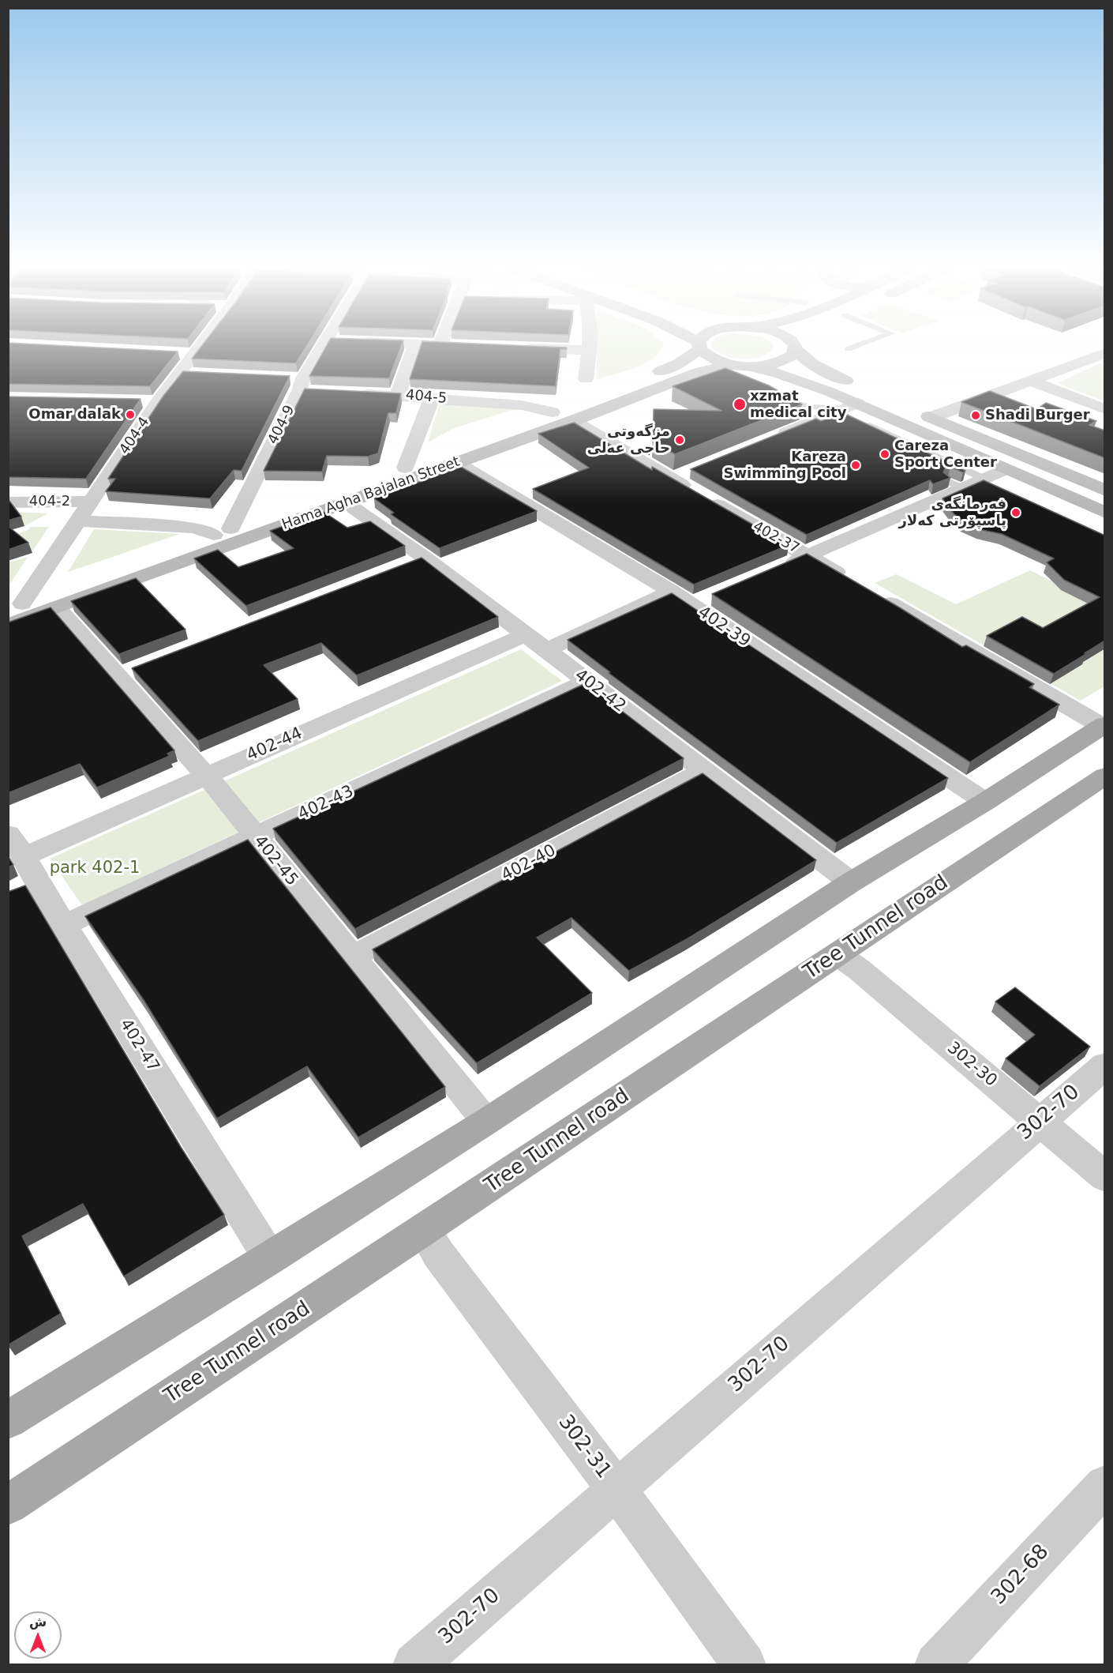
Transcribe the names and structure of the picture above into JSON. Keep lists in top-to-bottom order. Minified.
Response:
{"streets":{"main road":["Hama Agha Bajalan Street","Tree Tunnel road"],"street":["404-5","404-9","404-4","404-2","402-37","402-39","402-42","402-44","402-43","402-45","402-40","402-47","302-30","302-70","302-31","302-68"]},"crossings":[["404-5","Hama Agha Bajalan Street"],["404-9","Hama Agha Bajalan Street"],["404-4","Hama Agha Bajalan Street"],["404-4","404-2"],["Hama Agha Bajalan Street","402-37"],["Hama Agha Bajalan Street","402-39"],["Hama Agha Bajalan Street","402-42"],["Hama Agha Bajalan Street","402-45"],["402-42","402-44"],["402-42","402-43"],["402-42","402-40"],["402-44","402-45"],["402-44","402-47"],["402-43","402-45"],["402-43","402-47"],["402-45","402-40"],["Tree Tunnel road","302-30"],["Tree Tunnel road","302-31"],["302-30","302-70"],["302-70","302-31"]],"parks":["park 402-1"],"places":["xzmat medical city","Omar dalak","Shadi Burger","مزگەوتی حاجی عەلی","Careza Sport Center","Kareza Swimming Pool","فەرمانگەی پاسپۆرتی کەلار"],"north":"top"}
